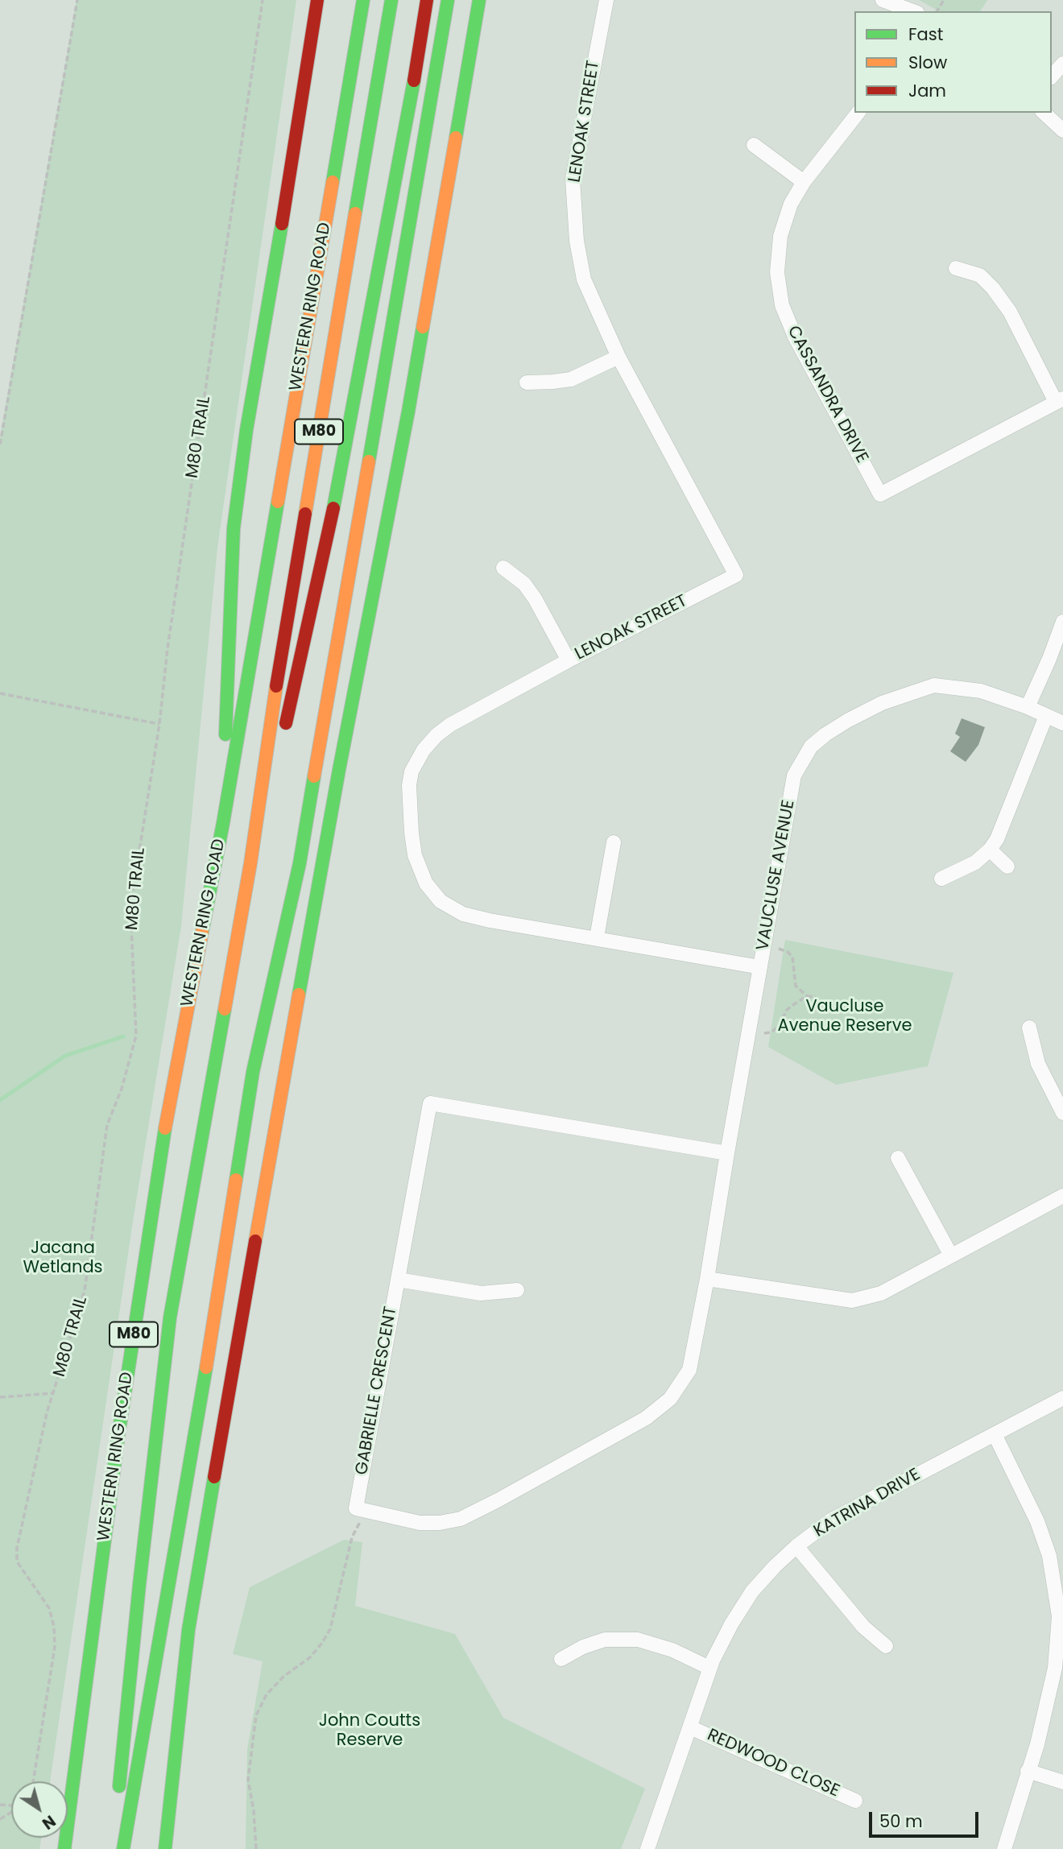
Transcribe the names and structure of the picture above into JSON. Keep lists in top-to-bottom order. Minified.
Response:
{"streets":{"highway":["WESTERN RING ROAD","M80"],"street":["LENOAK STREET","CASSANDRA DRIVE","VAUCLUSE AVENUE","GABRIELLE CRESCENT","KATRINA DRIVE","REDWOOD CLOSE"],"path":["M80 TRAIL"]},"crossings":[["LENOAK STREET","VAUCLUSE AVENUE"],["VAUCLUSE AVENUE","GABRIELLE CRESCENT"],["KATRINA DRIVE","REDWOOD CLOSE"]],"parks":["Vaucluse Avenue Reserve","Jacana Wetlands","John Coutts Reserve"],"legend":["Fast","Slow","Jam"],"scale_bar":"50 m","north":"bottom right"}
